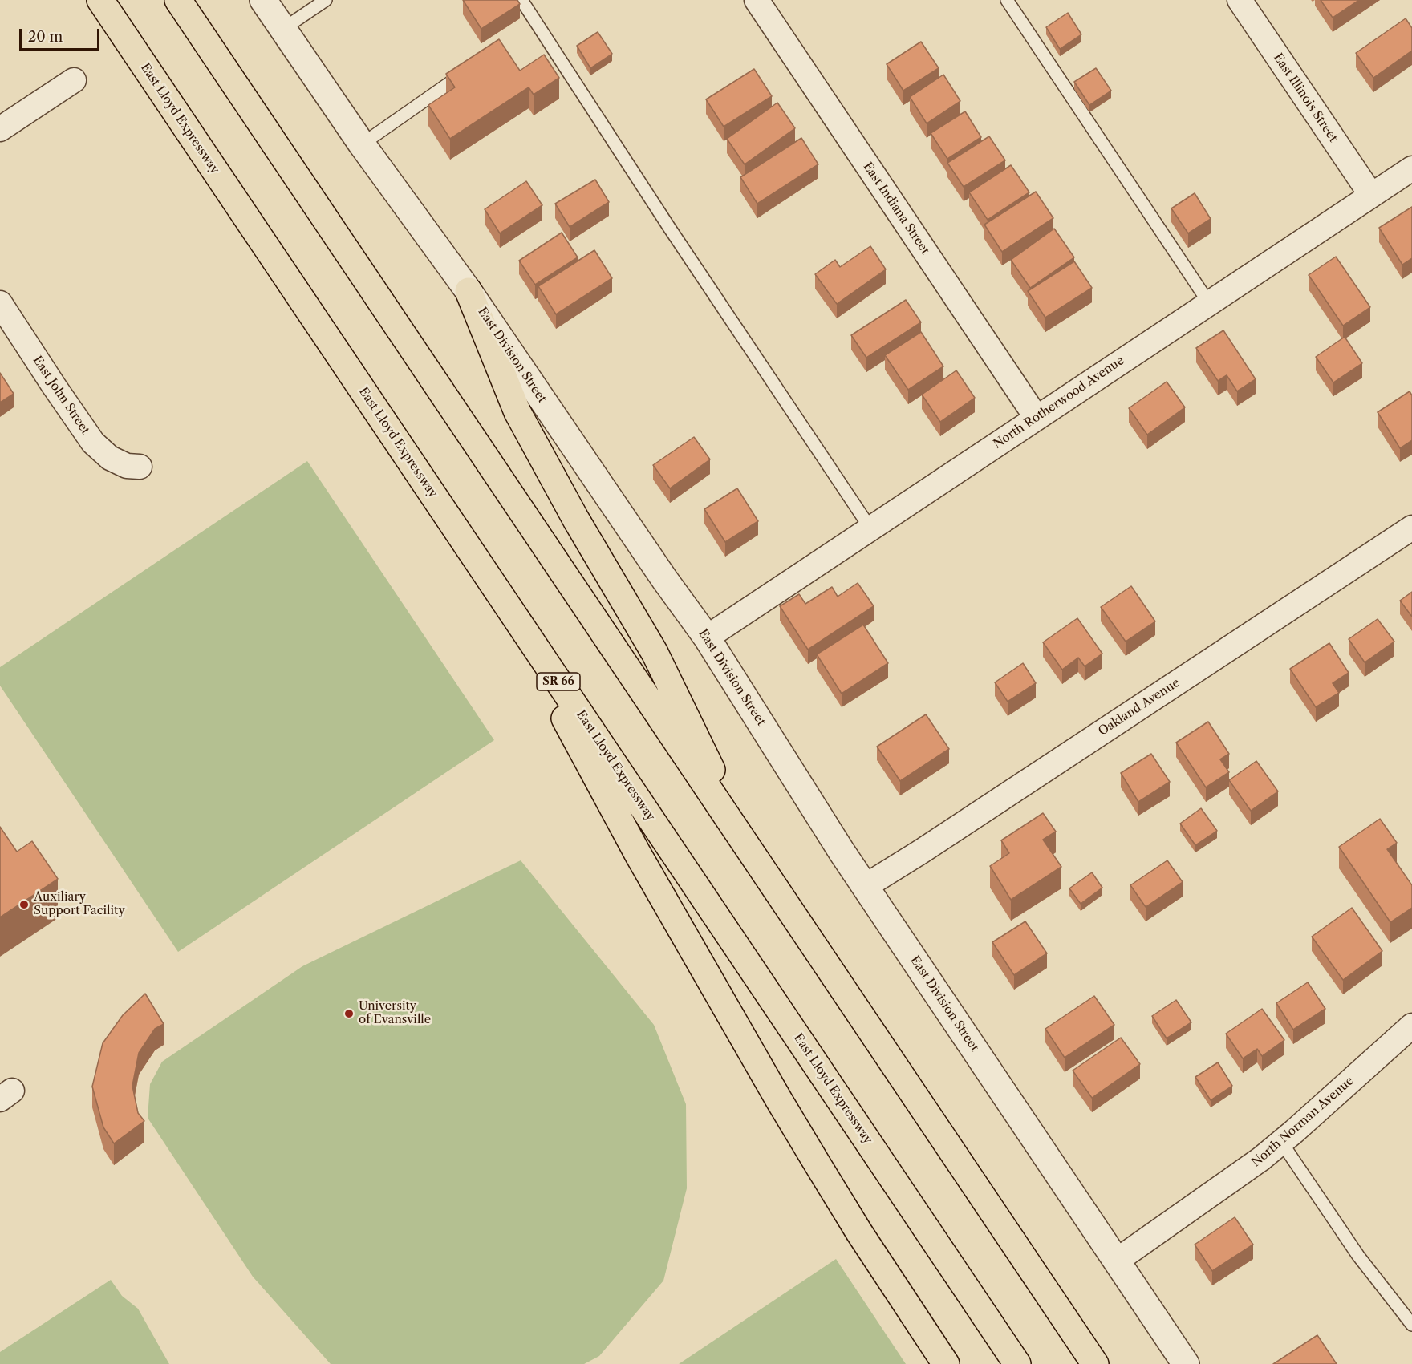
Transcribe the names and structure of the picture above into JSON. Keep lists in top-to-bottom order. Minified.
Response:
{"streets":{"highway":["East Lloyd Expressway","SR 66"],"street":["East Illinois Street","East Indiana Street","East Division Street","East John Street","North Rotherwood Avenue","Oakland Avenue","North Norman Avenue"]},"crossings":[["East Illinois Street","North Rotherwood Avenue"],["East Indiana Street","North Rotherwood Avenue"],["East Division Street","North Rotherwood Avenue"],["East Division Street","Oakland Avenue"],["East Division Street","North Norman Avenue"]],"places":["Auxiliary Support Facility","University of Evansville"],"scale_bar":"20 m"}
